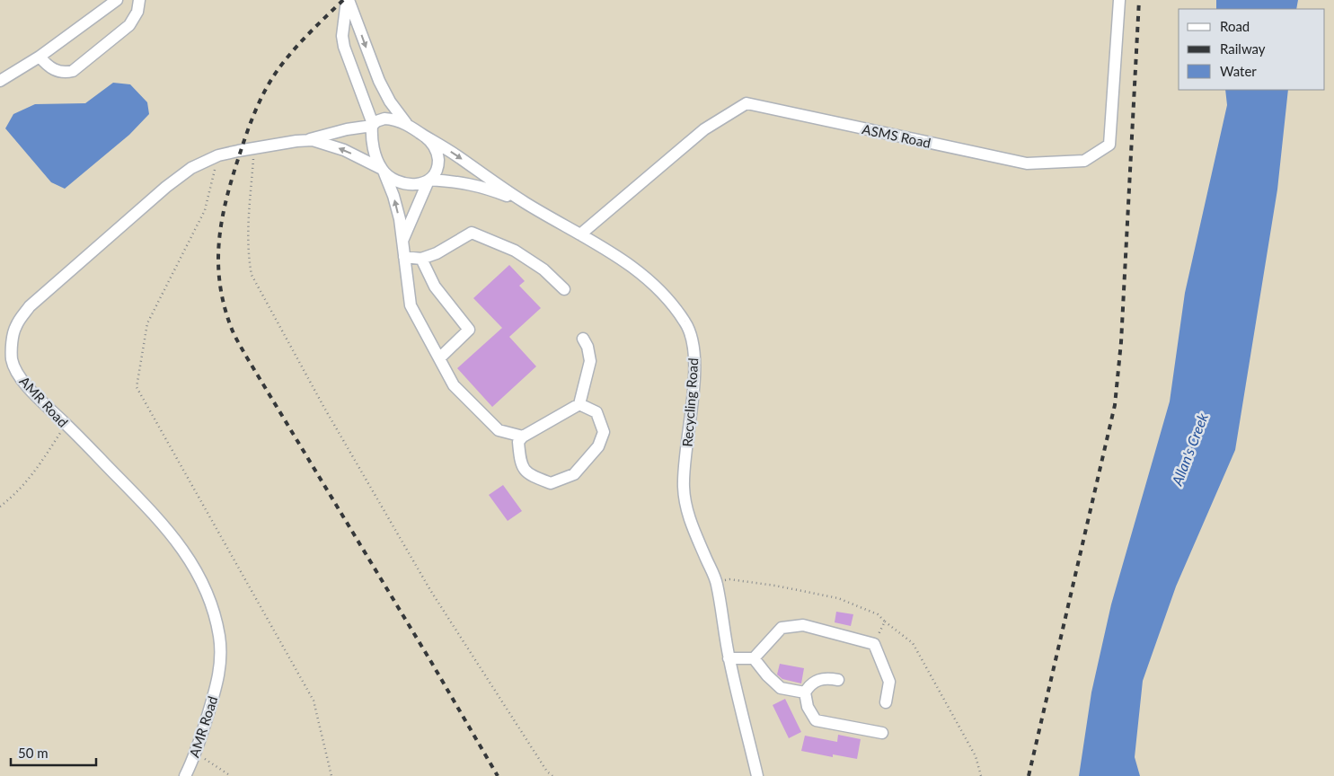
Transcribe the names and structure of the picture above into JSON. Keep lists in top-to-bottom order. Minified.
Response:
{"streets":{"street":["ASMS Road","AMR Road","Recycling Road"]},"crossings":[["ASMS Road","Recycling Road"],["AMR Road","Recycling Road"]],"water":["Allan's Creek"],"legend":["Road","Railway","Water"],"scale_bar":"50 m"}
